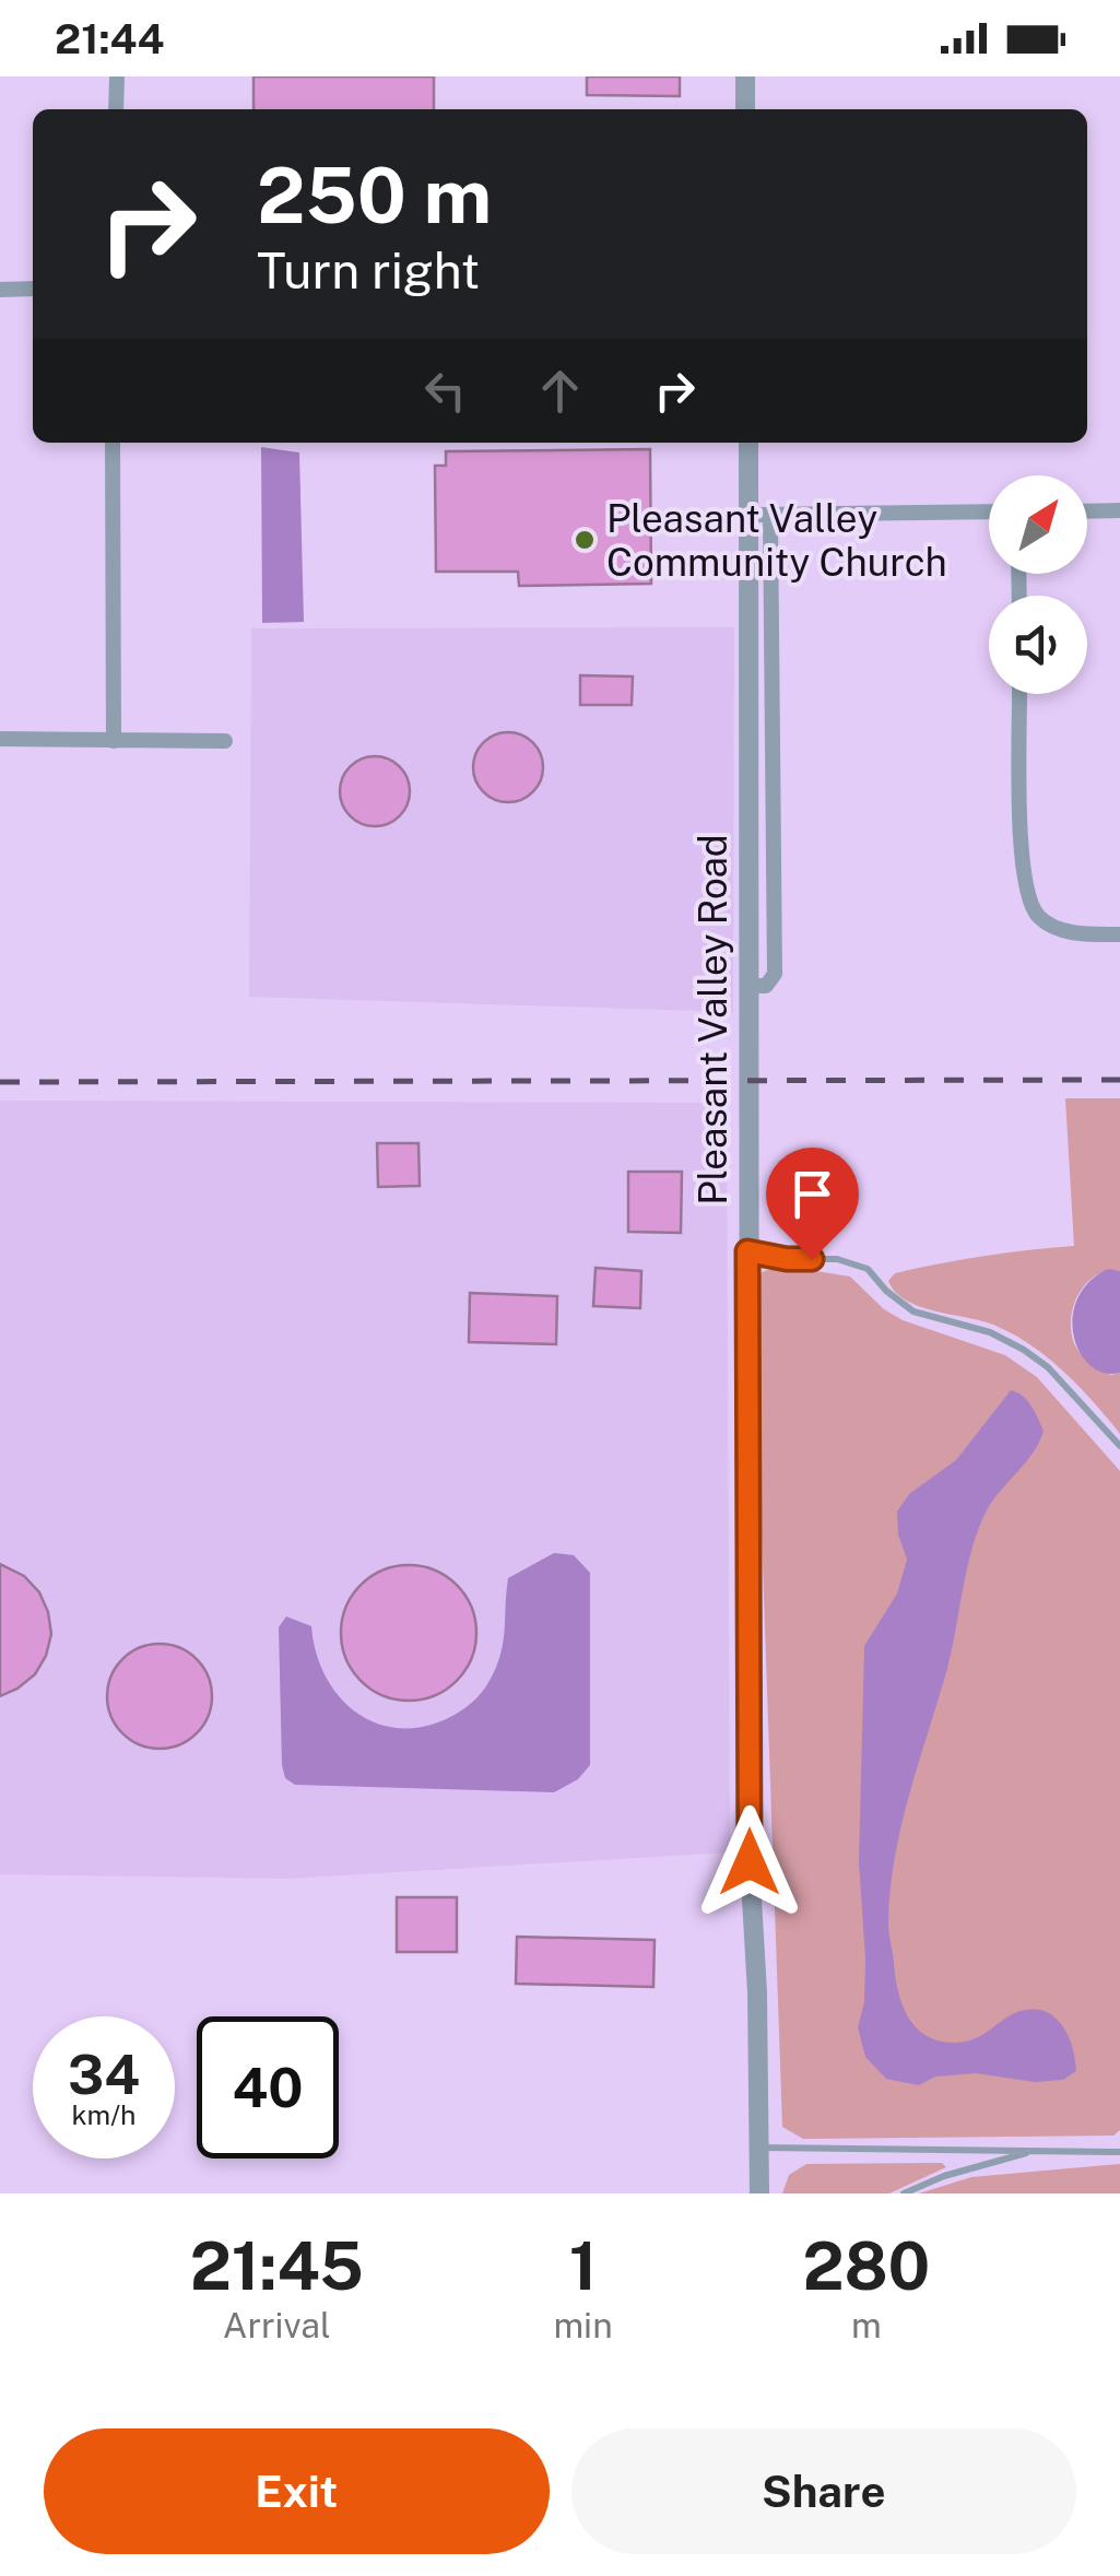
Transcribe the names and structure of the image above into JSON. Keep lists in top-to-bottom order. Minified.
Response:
{"streets":{"street":["Pleasant Valley Road"]},"places":["Pleasant Valley Community Church"],"north":"top right","page":{"status":"21:44","turn":["250 m","Turn right"],"speed":"34 km/h","limit":"40","eta":["21:45","Arrival","1","min","280","m"],"buttons":["Exit","Share"]}}
